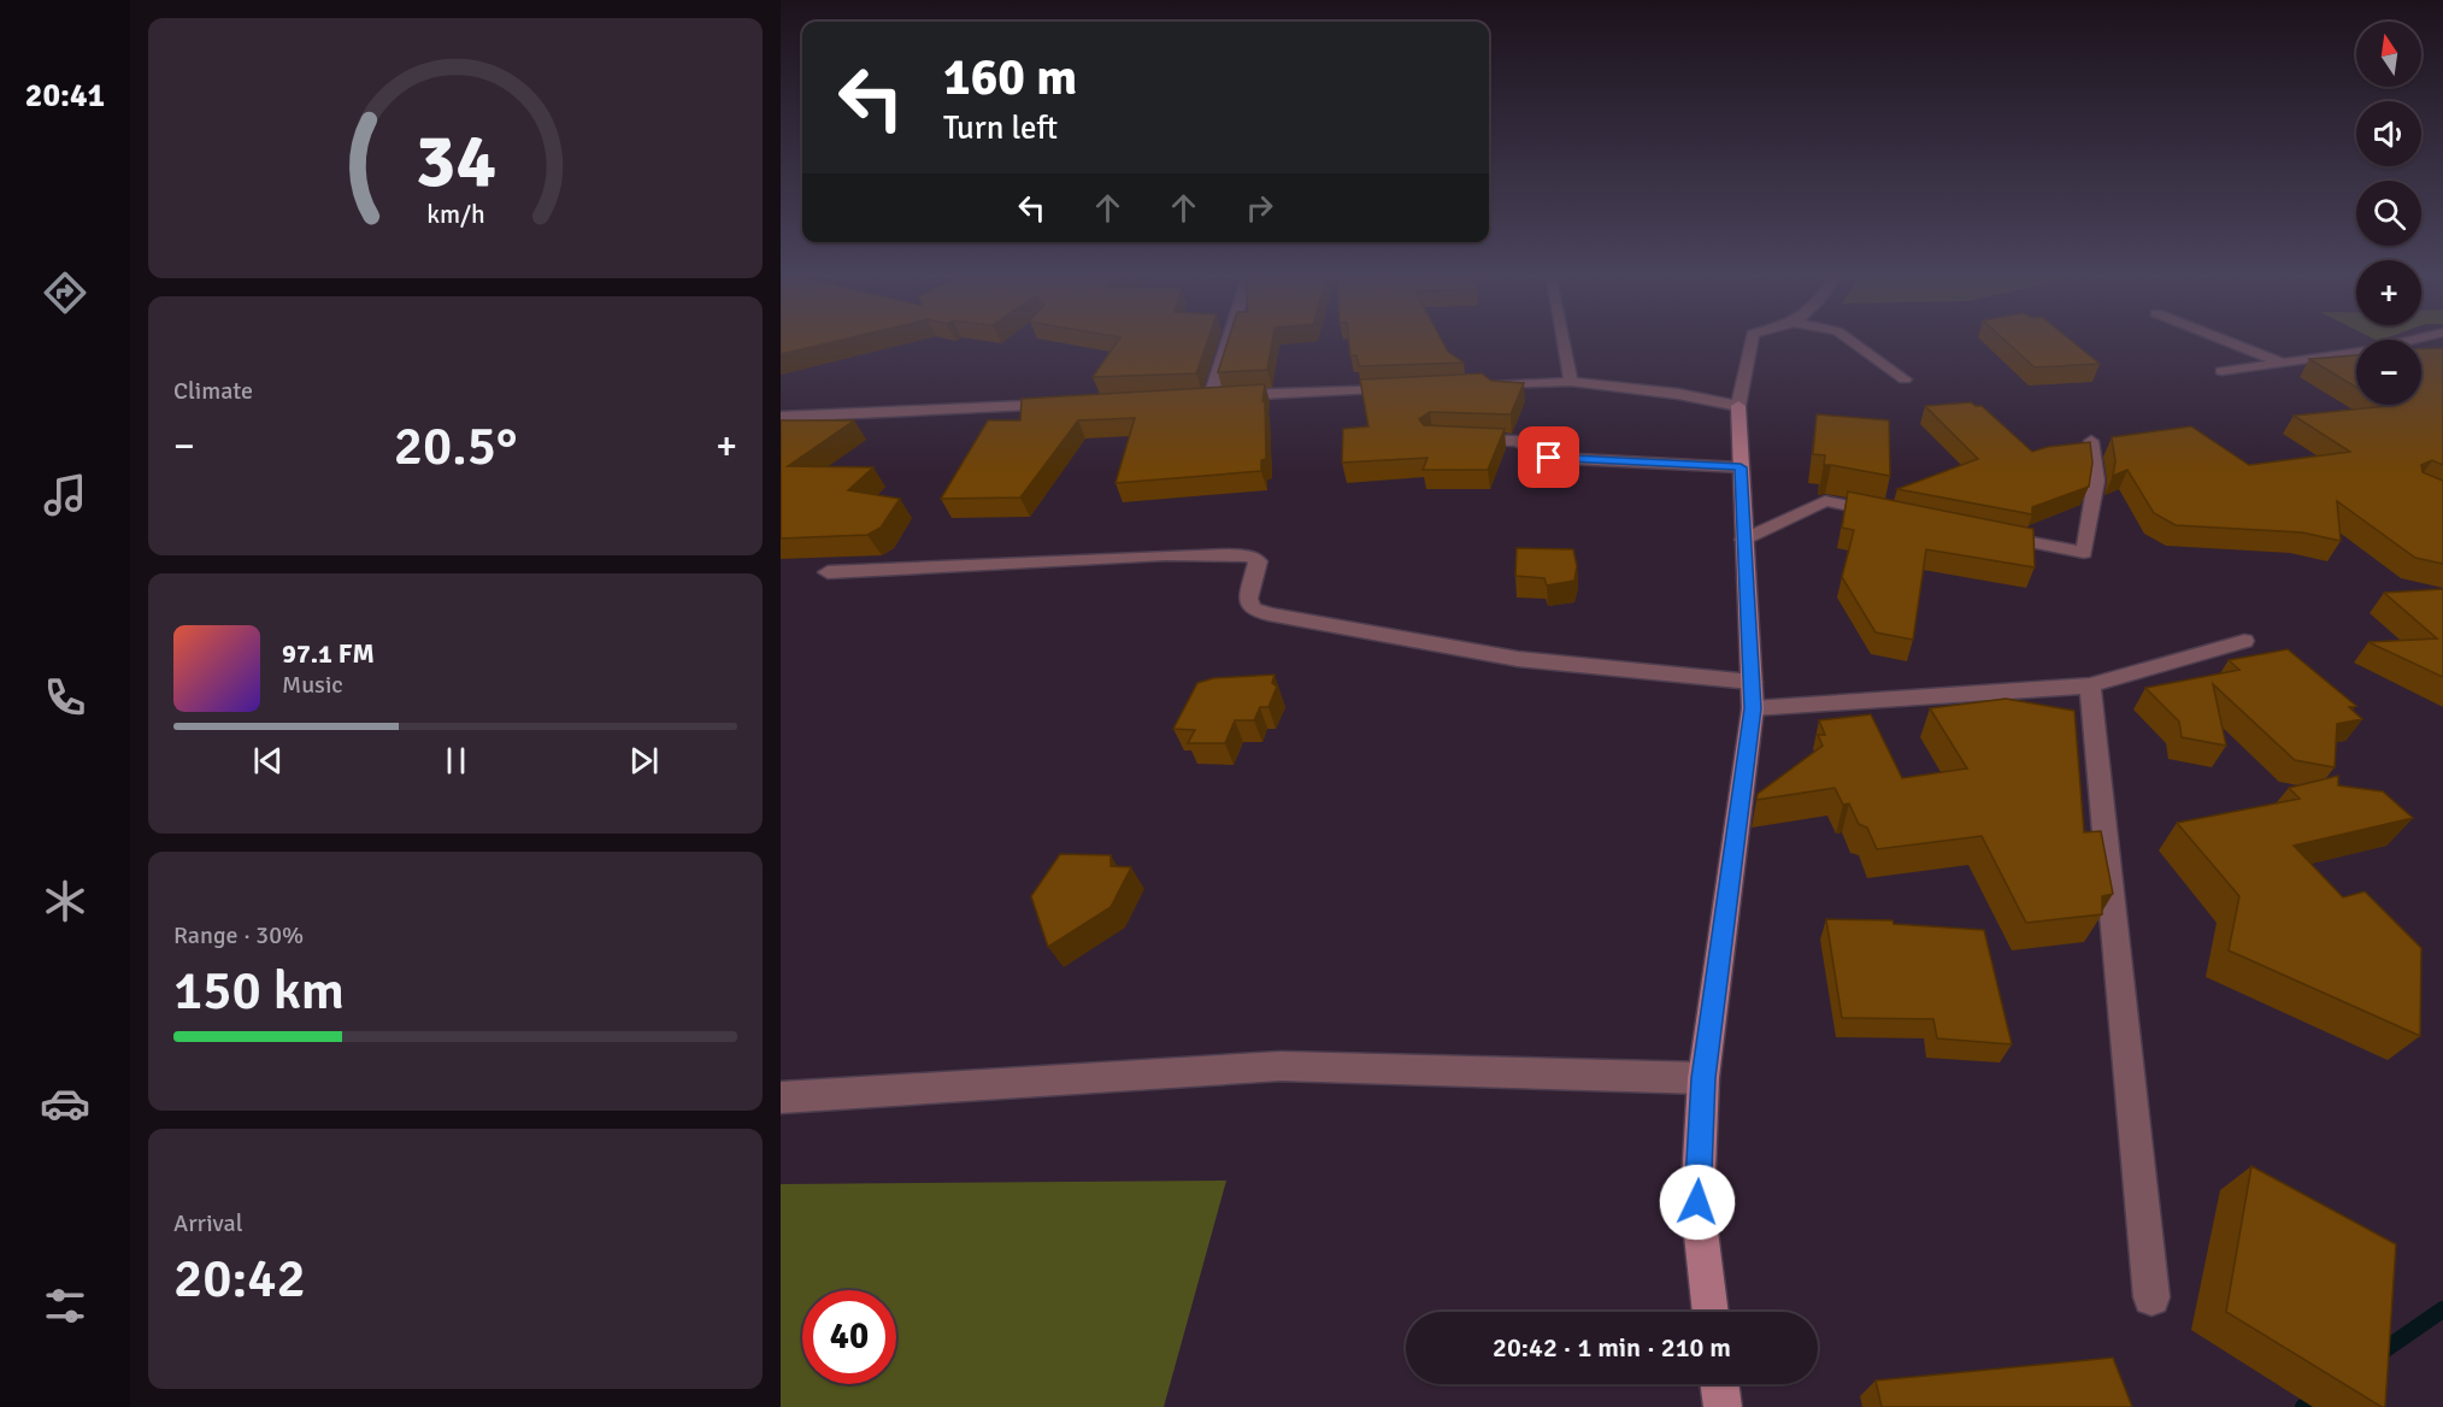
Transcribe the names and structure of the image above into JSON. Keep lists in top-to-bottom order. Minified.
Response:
{"north":"top","page":{"tabs":"20:41","map_buttons":["+","−"],"turn":["160 m","Turn left"],"tile":["Climate",["Range · 30%","150 km"],["Arrival","20:42"]],"heat":["−","20.5°","+"],"song":["97.1 FM","Music"],"limit":"40","trip":"20:42 · 1 min · 210 m","gauge":["34","km/h"]}}
